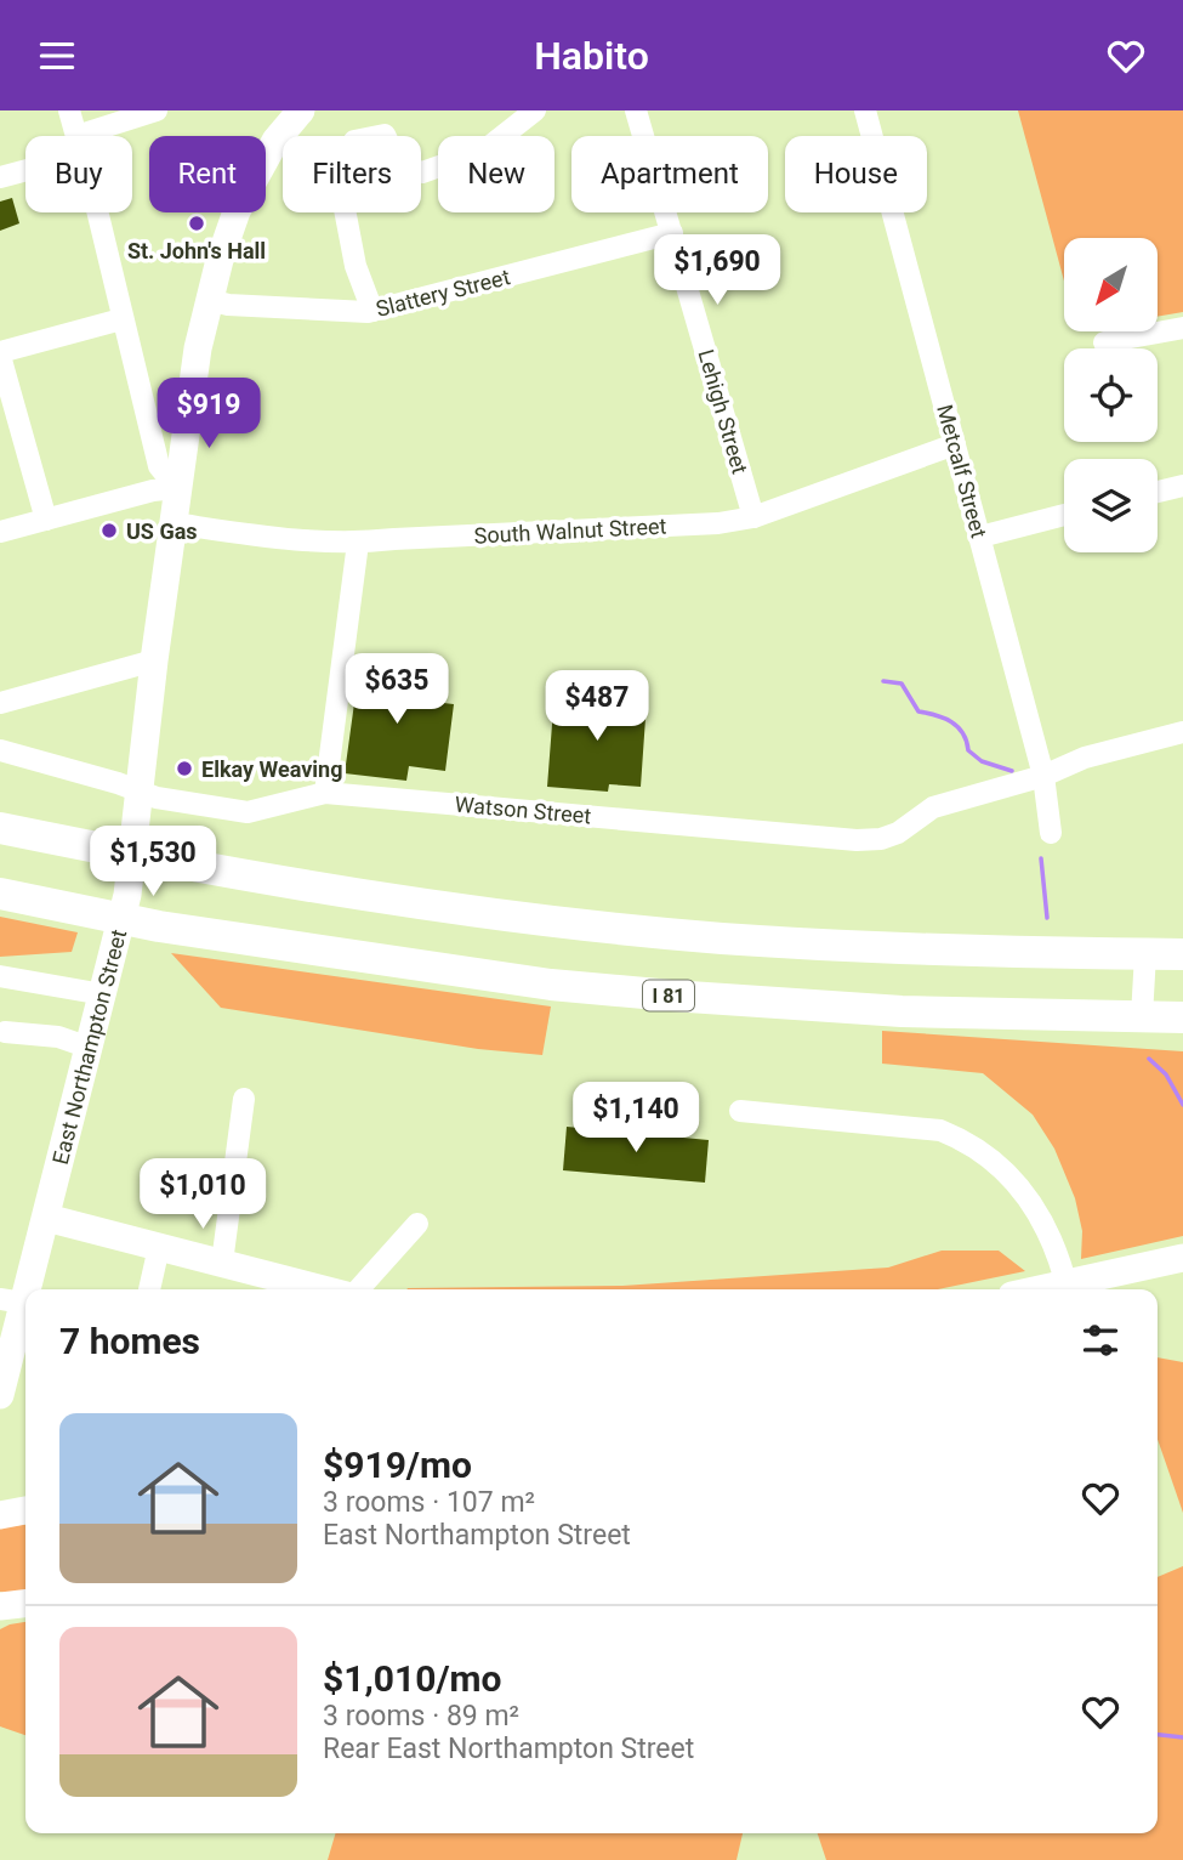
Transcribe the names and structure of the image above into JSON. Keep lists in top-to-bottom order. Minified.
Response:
{"streets":{"highway":["I 81"],"main road":["East Northampton Street"],"street":["Slattery Street","Lehigh Street","Metcalf Street","South Walnut Street","Watson Street"]},"crossings":[["Slattery Street","Lehigh Street"],["Slattery Street","East Northampton Street"],["Lehigh Street","South Walnut Street"],["Metcalf Street","South Walnut Street"],["Metcalf Street","Watson Street"],["South Walnut Street","East Northampton Street"],["Watson Street","East Northampton Street"]],"places":["St. John's Hall","US Gas","Elkay Weaving"],"north":"bottom left","page":{"header":"Habito","chip":["Buy","Rent","Filters","New","Apartment","House"],"price":["$1,690","$919","$635","$487","$1,530","$1,140","$1,010"],"heading":"7 homes","list":[{"name":"$919/mo","note":"3 rooms · 107 m² · East Northampton Street"},{"name":"$1,010/mo","note":"3 rooms · 89 m² · Rear East Northampton Street"}]}}
